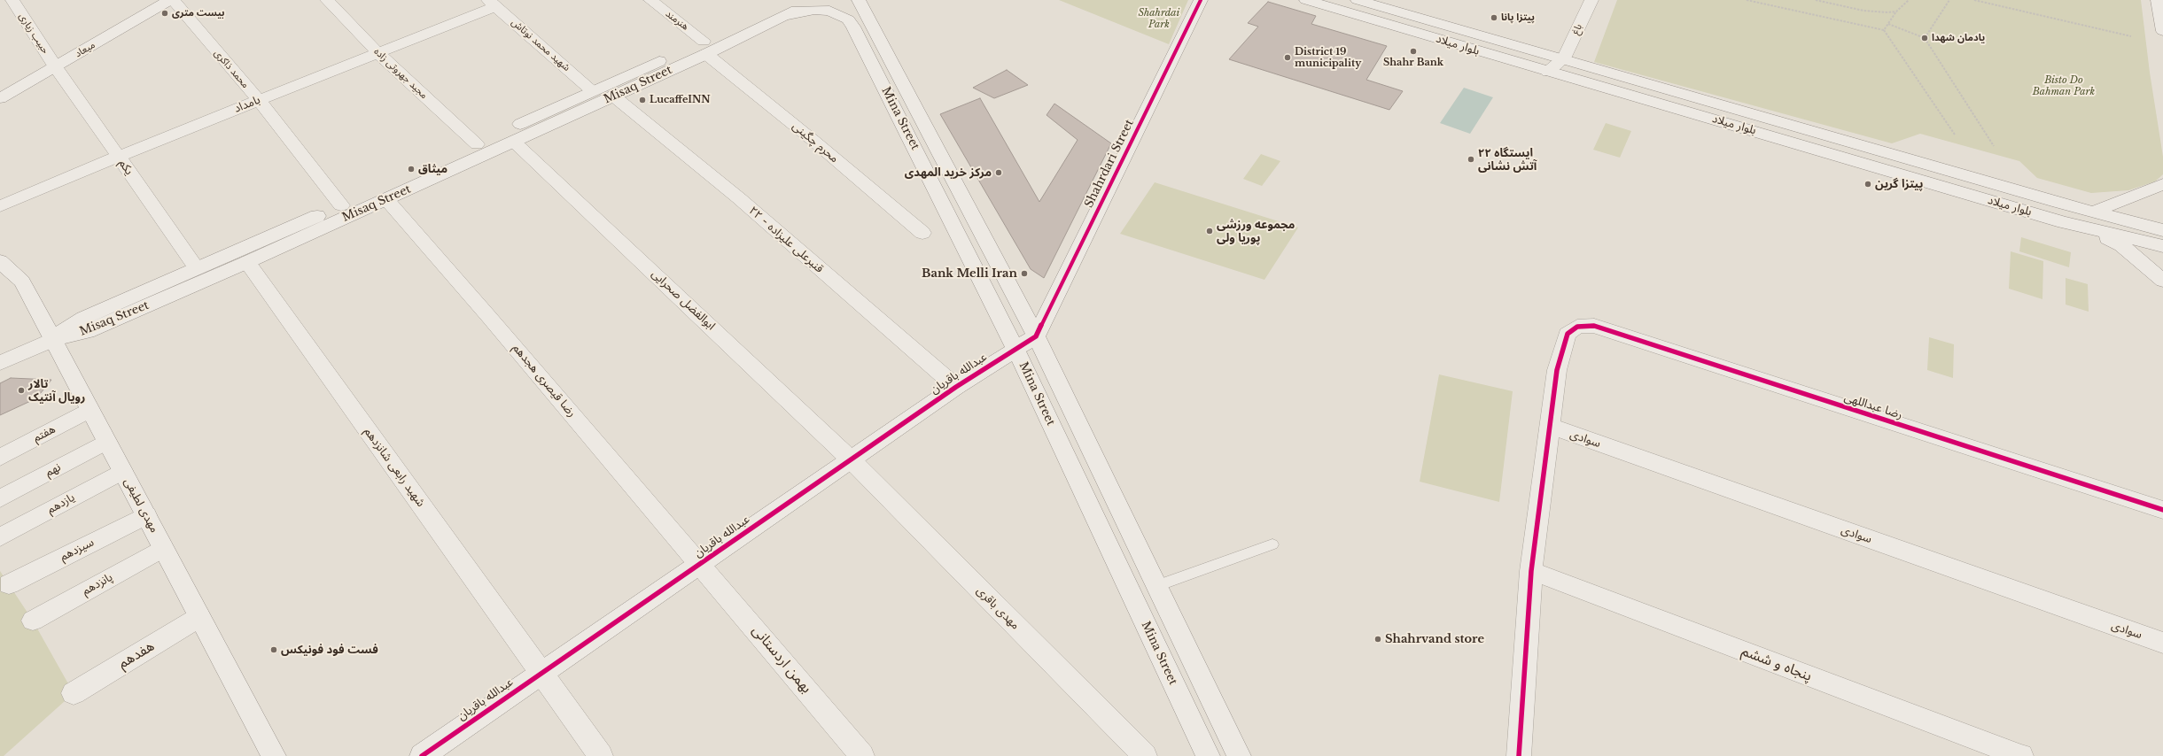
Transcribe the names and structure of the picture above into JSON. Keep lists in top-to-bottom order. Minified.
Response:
{"streets":{"street":["هنرمند","باغ","حبیب زیاری","شهید محمد نوتاش","بلوار میلاد","میعاد","محمد ذاکری","مجید جهروتی زاده","Misaq Street","بامداد","Mina Street","محرم چگینی","Shahrdari Street","یکم","قنبرعلی علیزاده - ۲۲","ابوالفضل صحرایی","عبدالله باقریان","رضا قیصری هجدهم","رضا عبداللهی","هفتم","سوادی","شهید رابعی شانزدهم","نهم","یازدهم","مهدی لطیفی","سیزدهم","پانزدهم","مهدی باقری","هفدهم","بهمن اردستانی","پنجاه و ششم"]},"crossings":[["هنرمند","Misaq Street"],["هنرمند","محرم چگینی"],["باغ","بلوار میلاد"],["حبیب زیاری","میعاد"],["حبیب زیاری","یکم"],["شهید محمد نوتاش","Misaq Street"],["شهید محمد نوتاش","بامداد"],["میعاد","محمد ذاکری"],["میعاد","یکم"],["محمد ذاکری","Misaq Street"],["محمد ذاکری","بامداد"],["مجید جهروتی زاده","Misaq Street"],["مجید جهروتی زاده","بامداد"],["Misaq Street","Mina Street"],["Misaq Street","محرم چگینی"],["Misaq Street","یکم"],["Misaq Street","قنبرعلی علیزاده - ۲۲"],["Misaq Street","ابوالفضل صحرایی"],["Misaq Street","رضا قیصری هجدهم"],["Misaq Street","شهید رابعی شانزدهم"],["Misaq Street","مهدی لطیفی"],["بامداد","یکم"],["Mina Street","Shahrdari Street"],["Mina Street","عبدالله باقریان"],["Shahrdari Street","عبدالله باقریان"],["قنبرعلی علیزاده - ۲۲","عبدالله باقریان"],["ابوالفضل صحرایی","عبدالله باقریان"],["ابوالفضل صحرایی","مهدی باقری"],["عبدالله باقریان","رضا قیصری هجدهم"],["عبدالله باقریان","شهید رابعی شانزدهم"],["عبدالله باقریان","مهدی باقری"],["عبدالله باقریان","بهمن اردستانی"],["رضا قیصری هجدهم","بهمن اردستانی"],["رضا عبداللهی","سوادی"],["هفتم","مهدی لطیفی"],["نهم","مهدی لطیفی"],["یازدهم","مهدی لطیفی"],["مهدی لطیفی","سیزدهم"],["مهدی لطیفی","پانزدهم"],["مهدی لطیفی","هفدهم"]],"parks":["Shahrdai Park","Bisto Do Bahman Park"],"places":["بیست متری","پیتزا پانا","یادمان شهدا","Shahr Bank","District 19 municipality","LucaffeINN","ایستگاه ۲۲ آتش نشانی","میثاق","مرکز خرید المهدی","پیتزا گرین","مجموعه ورزشی پوریا ولی","Bank Melli Iran","تالار رویال آنتیک","Shahrvand store","فست فود فونیکس"]}
